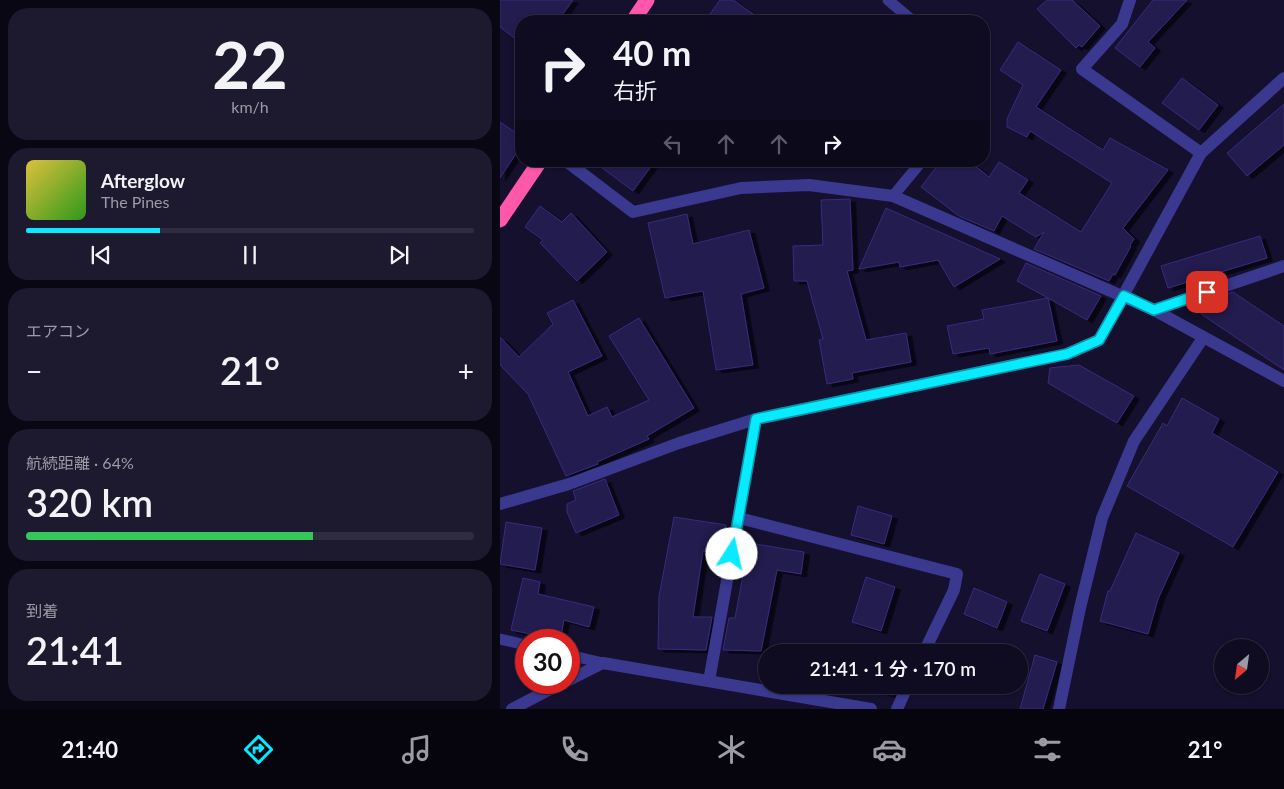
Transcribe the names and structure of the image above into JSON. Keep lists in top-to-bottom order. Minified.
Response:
{"north":"bottom left","page":{"tile":[["22","km/h"],"エアコン",["航続距離 · 64%","320 km"],["到着","21:41"]],"turn":["40 m","右折"],"song":["Afterglow","The Pines"],"heat":["−","21°","+"],"limit":"30","trip":"21:41 · 1 分 · 170 m","tabs":["21:40","21°"]}}
